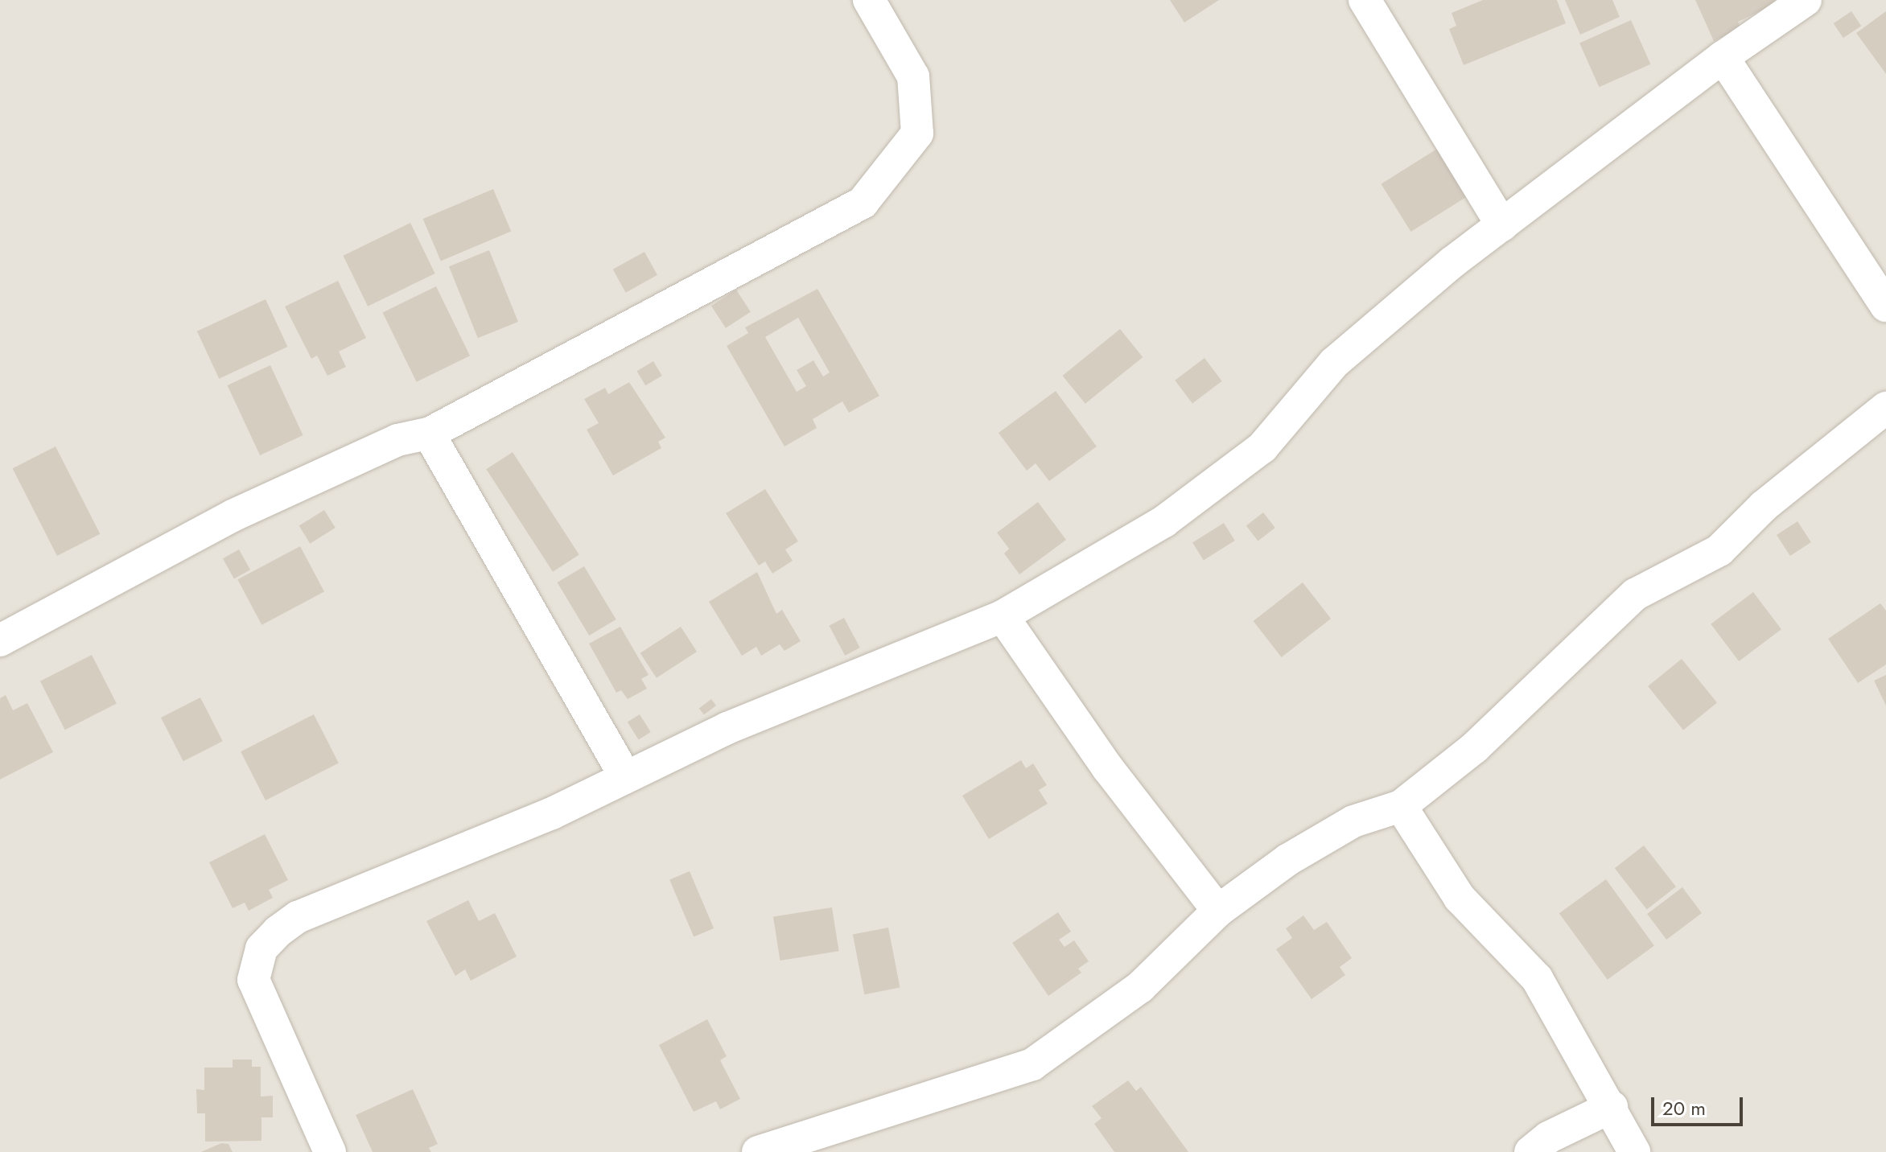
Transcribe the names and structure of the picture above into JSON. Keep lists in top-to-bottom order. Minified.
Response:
{"scale_bar":"20 m"}
